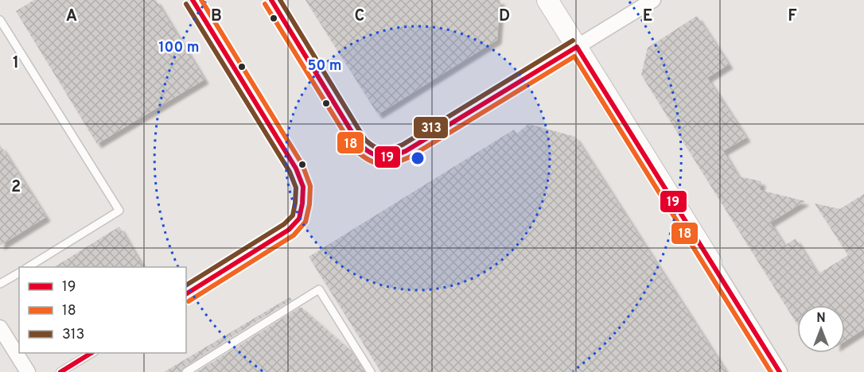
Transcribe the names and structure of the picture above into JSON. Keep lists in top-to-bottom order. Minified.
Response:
{"lines":["transit line 19","transit line 18","transit line 313"],"legend":["19","18","313"],"north":"top","grid":{"columns":["A","B","C","D","E","F"],"rows":["1","2"]},"rings":["100 m","50 m"]}
